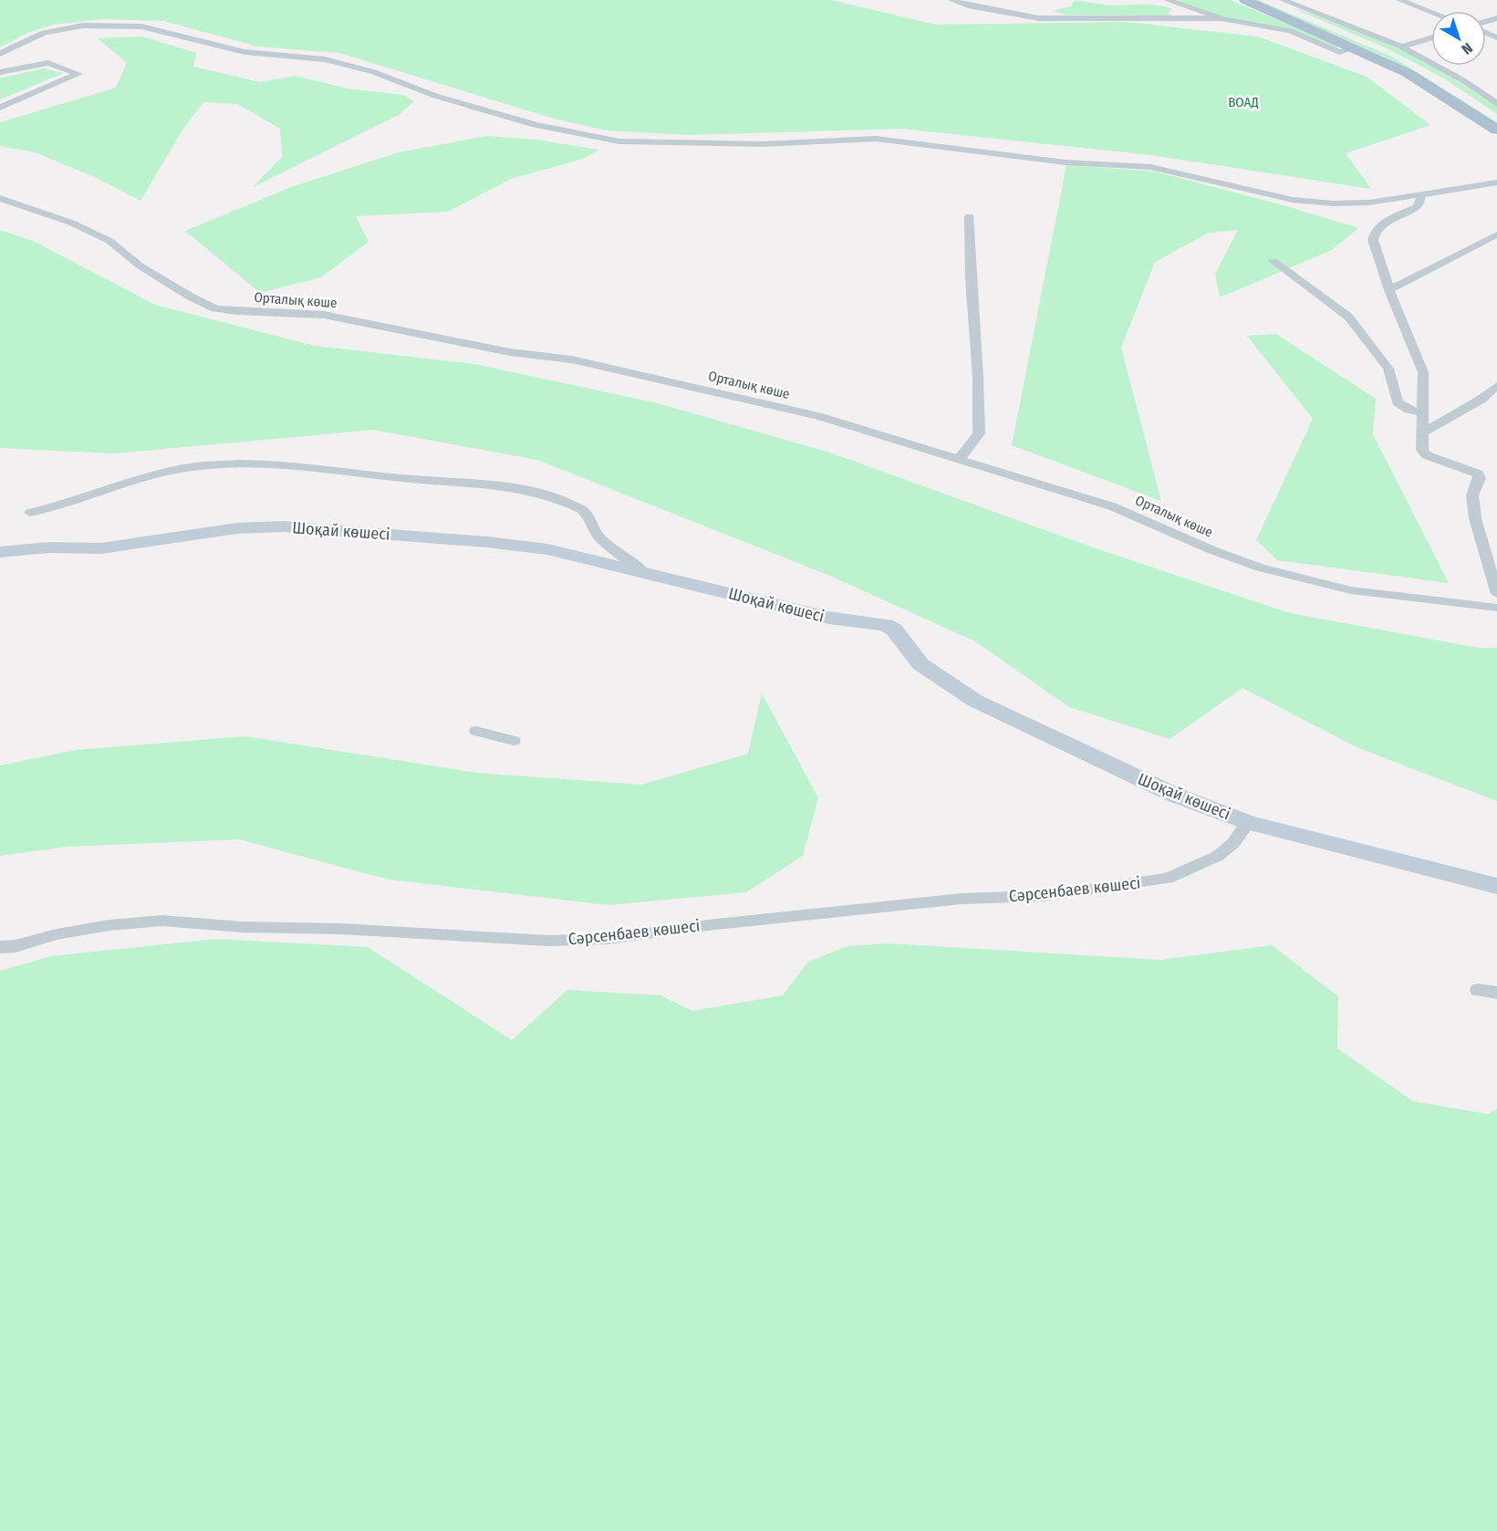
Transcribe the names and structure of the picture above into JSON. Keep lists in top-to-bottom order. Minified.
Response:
{"streets":{"street":["Орталық көше","Шоқай көшесі","Сәрсенбаев көшесі"]},"crossings":[["Шоқай көшесі","Сәрсенбаев көшесі"]],"parks":["ВОАД"],"north":"bottom right"}
